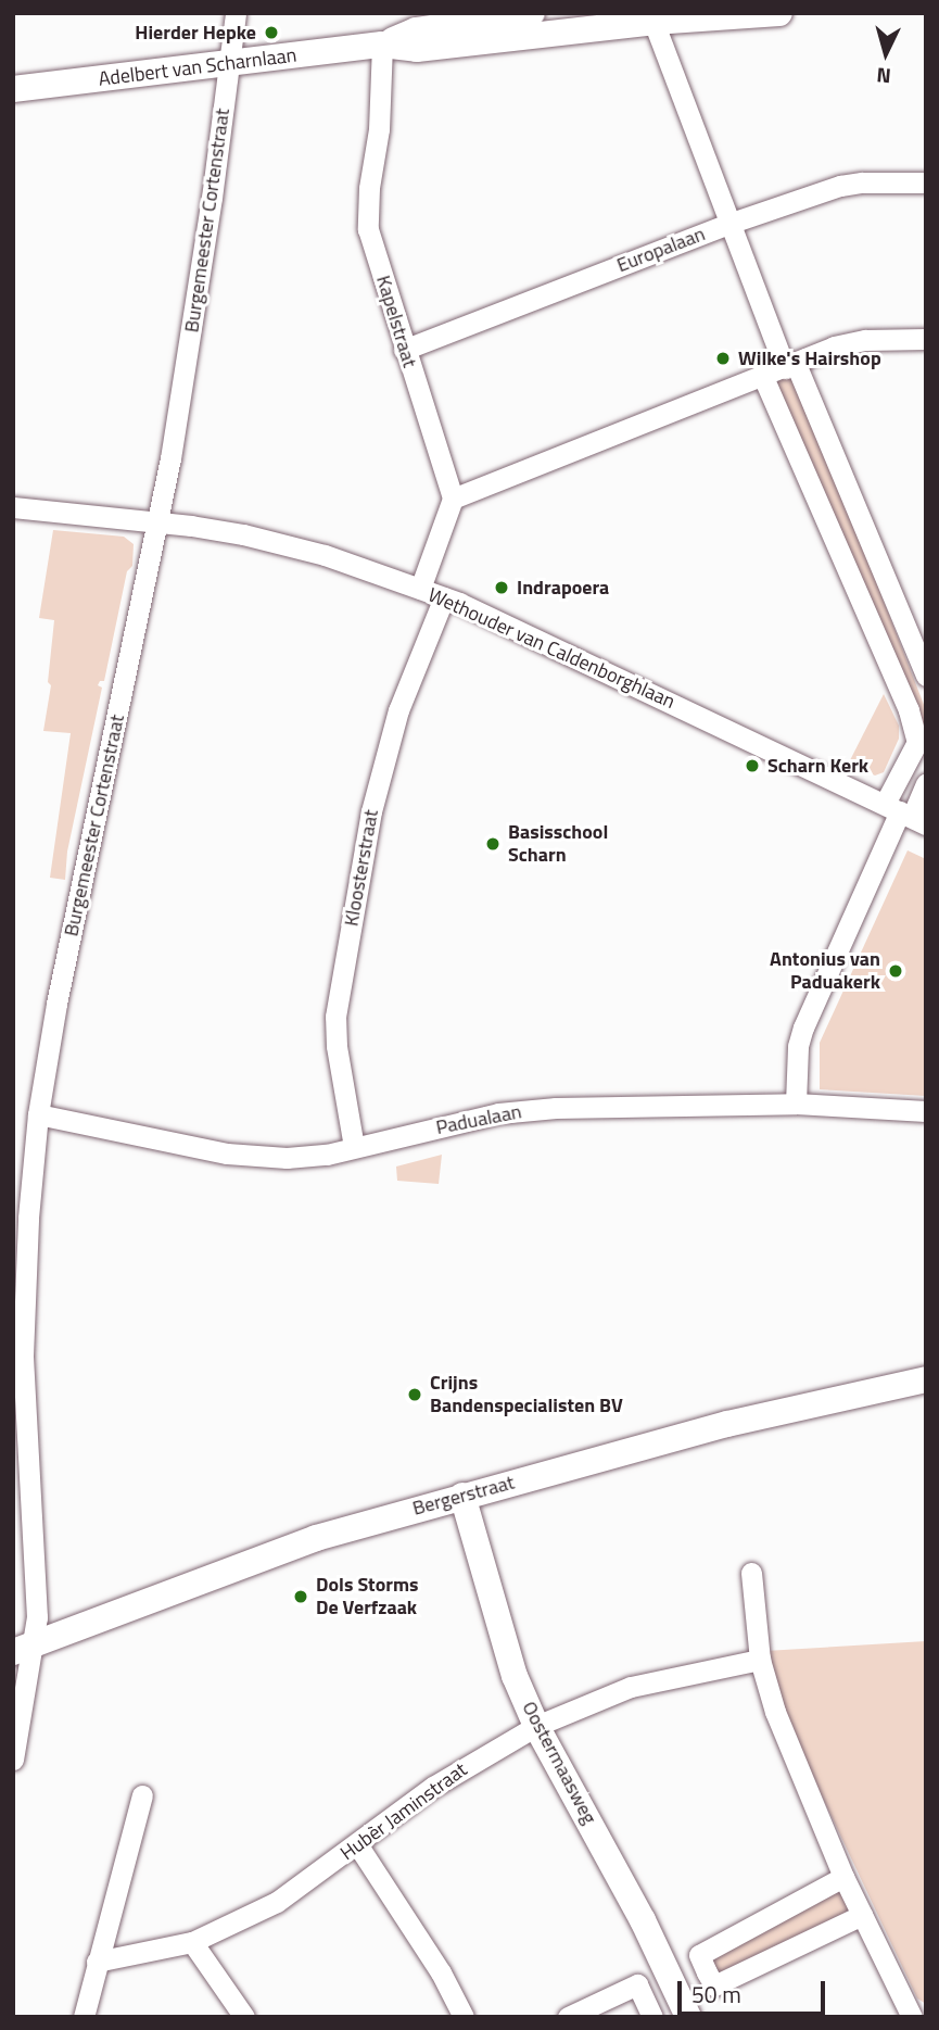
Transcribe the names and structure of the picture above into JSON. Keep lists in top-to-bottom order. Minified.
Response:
{"streets":{"street":["Adelbert van Scharnlaan","Burgemeester Cortenstraat","Europalaan","Kapelstraat","Wethouder van Caldenborghlaan","Kloosterstraat","Padualaan","Bergerstraat","Oostermaasweg","Hubèr Jaminstraat"]},"crossings":[["Adelbert van Scharnlaan","Burgemeester Cortenstraat"],["Adelbert van Scharnlaan","Kapelstraat"],["Burgemeester Cortenstraat","Wethouder van Caldenborghlaan"],["Burgemeester Cortenstraat","Padualaan"],["Burgemeester Cortenstraat","Bergerstraat"],["Europalaan","Kapelstraat"],["Wethouder van Caldenborghlaan","Kloosterstraat"],["Kloosterstraat","Padualaan"],["Bergerstraat","Oostermaasweg"],["Oostermaasweg","Hubèr Jaminstraat"]],"places":["Hierder Hepke","Wilke's Hairshop","Indrapoera","Scharn Kerk","Basisschool Scharn","Antonius van Paduakerk","Crijns Bandenspecialisten BV","Dols Storms De Verfzaak"],"scale_bar":"50 m","north":"bottom"}
